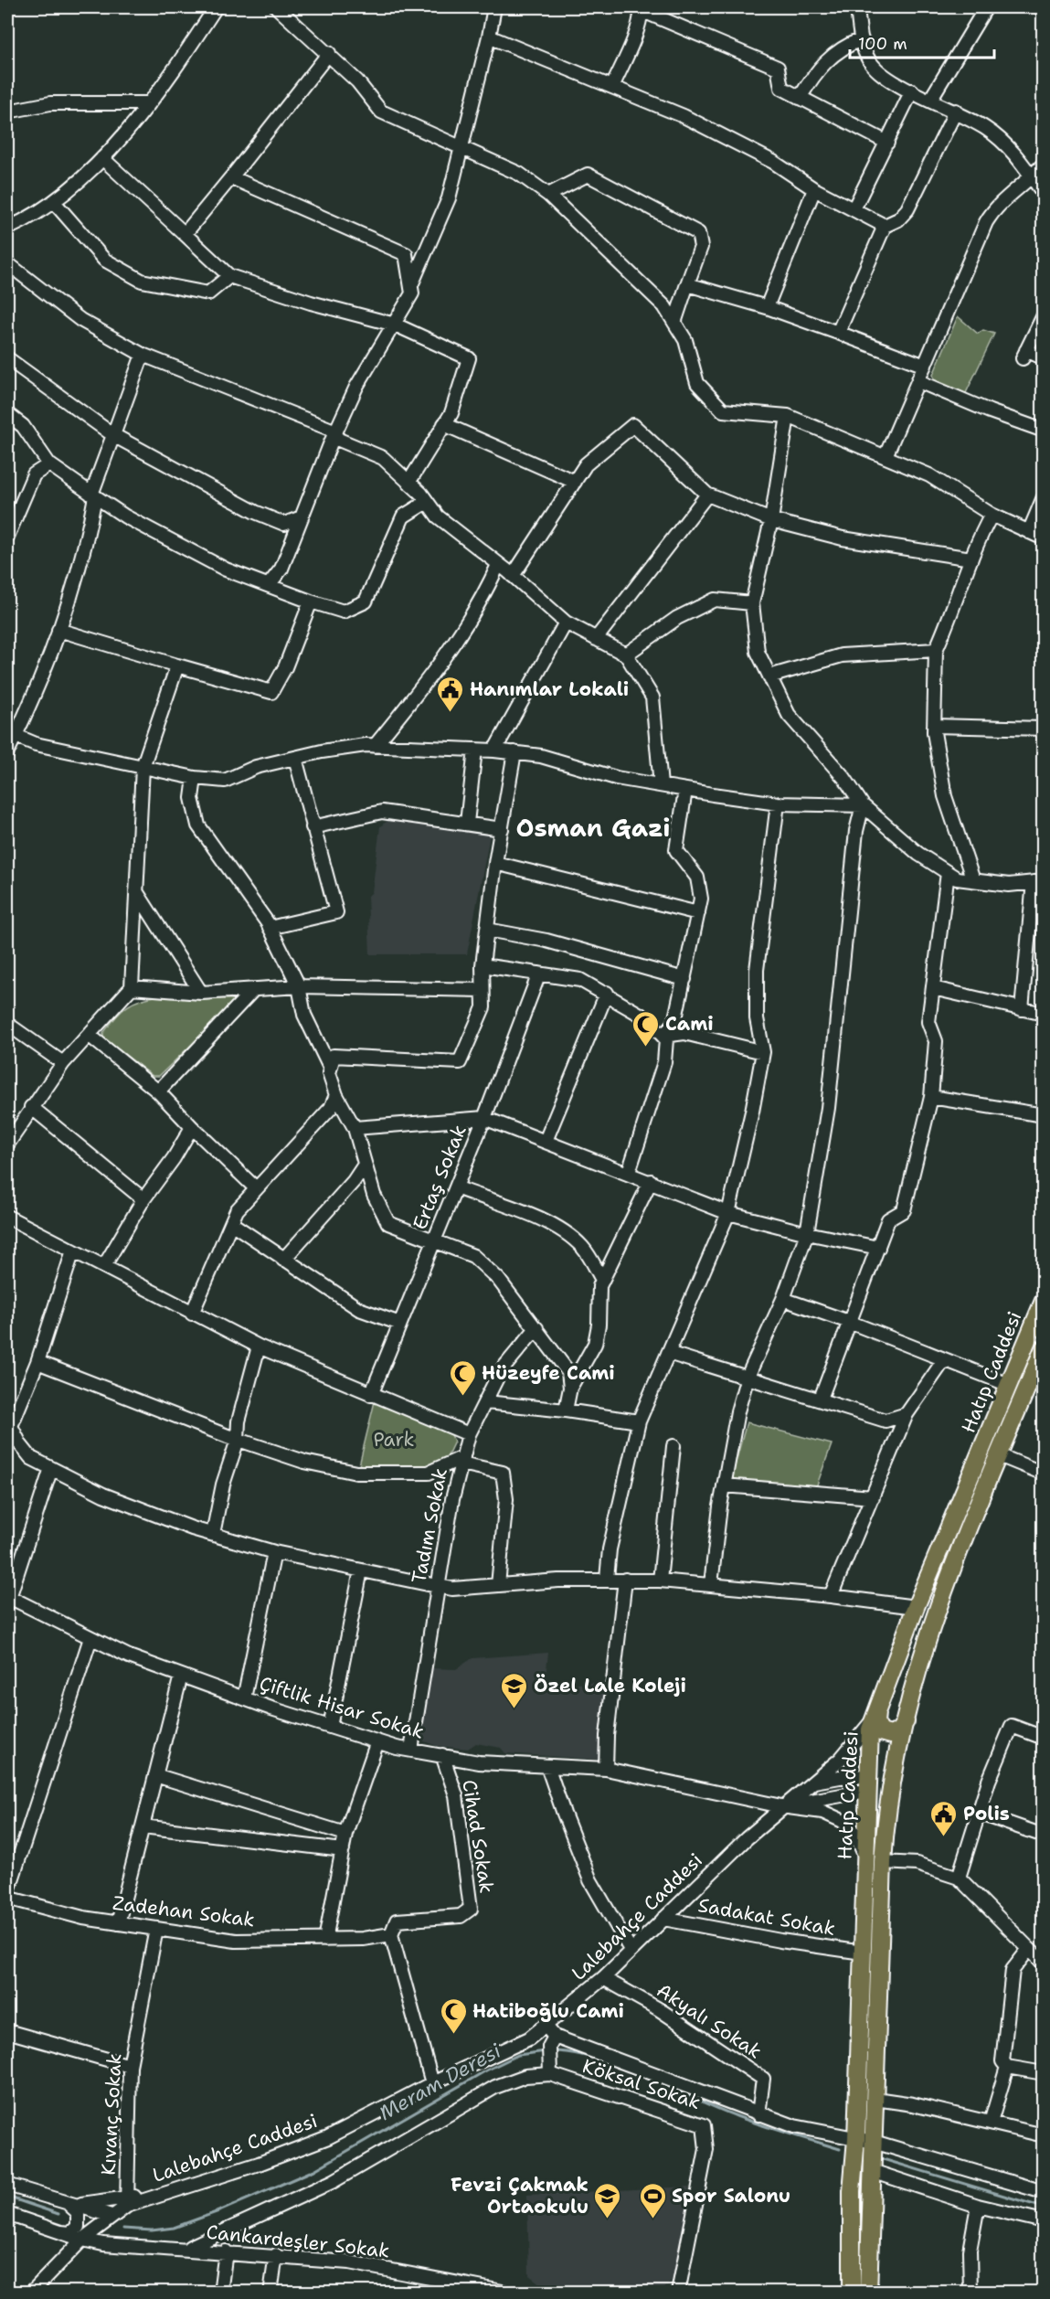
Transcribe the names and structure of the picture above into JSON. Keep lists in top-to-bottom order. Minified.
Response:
{"streets":{"main road":["Hatıp Caddesi"],"street":["Ertaş Sokak","Tadım Sokak","Çiftlik Hisar Sokak","Cihad Sokak","Zadehan Sokak","Lalebahçe Caddesi","Sadakat Sokak","Akyalı Sokak","Köksal Sokak","Kıvanç Sokak","Cankardeşler Sokak"]},"crossings":[["Hatıp Caddesi","Çiftlik Hisar Sokak"],["Hatıp Caddesi","Lalebahçe Caddesi"],["Hatıp Caddesi","Sadakat Sokak"],["Tadım Sokak","Çiftlik Hisar Sokak"],["Çiftlik Hisar Sokak","Cihad Sokak"],["Çiftlik Hisar Sokak","Lalebahçe Caddesi"],["Cihad Sokak","Zadehan Sokak"],["Zadehan Sokak","Kıvanç Sokak"],["Lalebahçe Caddesi","Sadakat Sokak"],["Lalebahçe Caddesi","Akyalı Sokak"],["Lalebahçe Caddesi","Kıvanç Sokak"]],"districts":["Osman Gazi"],"water":["Meram Deresi"],"parks":["Park"],"places":{"public building":["Hanımlar Lokali","Polis"],"mosque":["Cami","Hüzeyfe Cami","Hatiboğlu Cami"],"school or university":["Özel Lale Koleji","Fevzi Çakmak Ortaokulu"],"sports":["Spor Salonu"]},"scale_bar":"100 m"}
